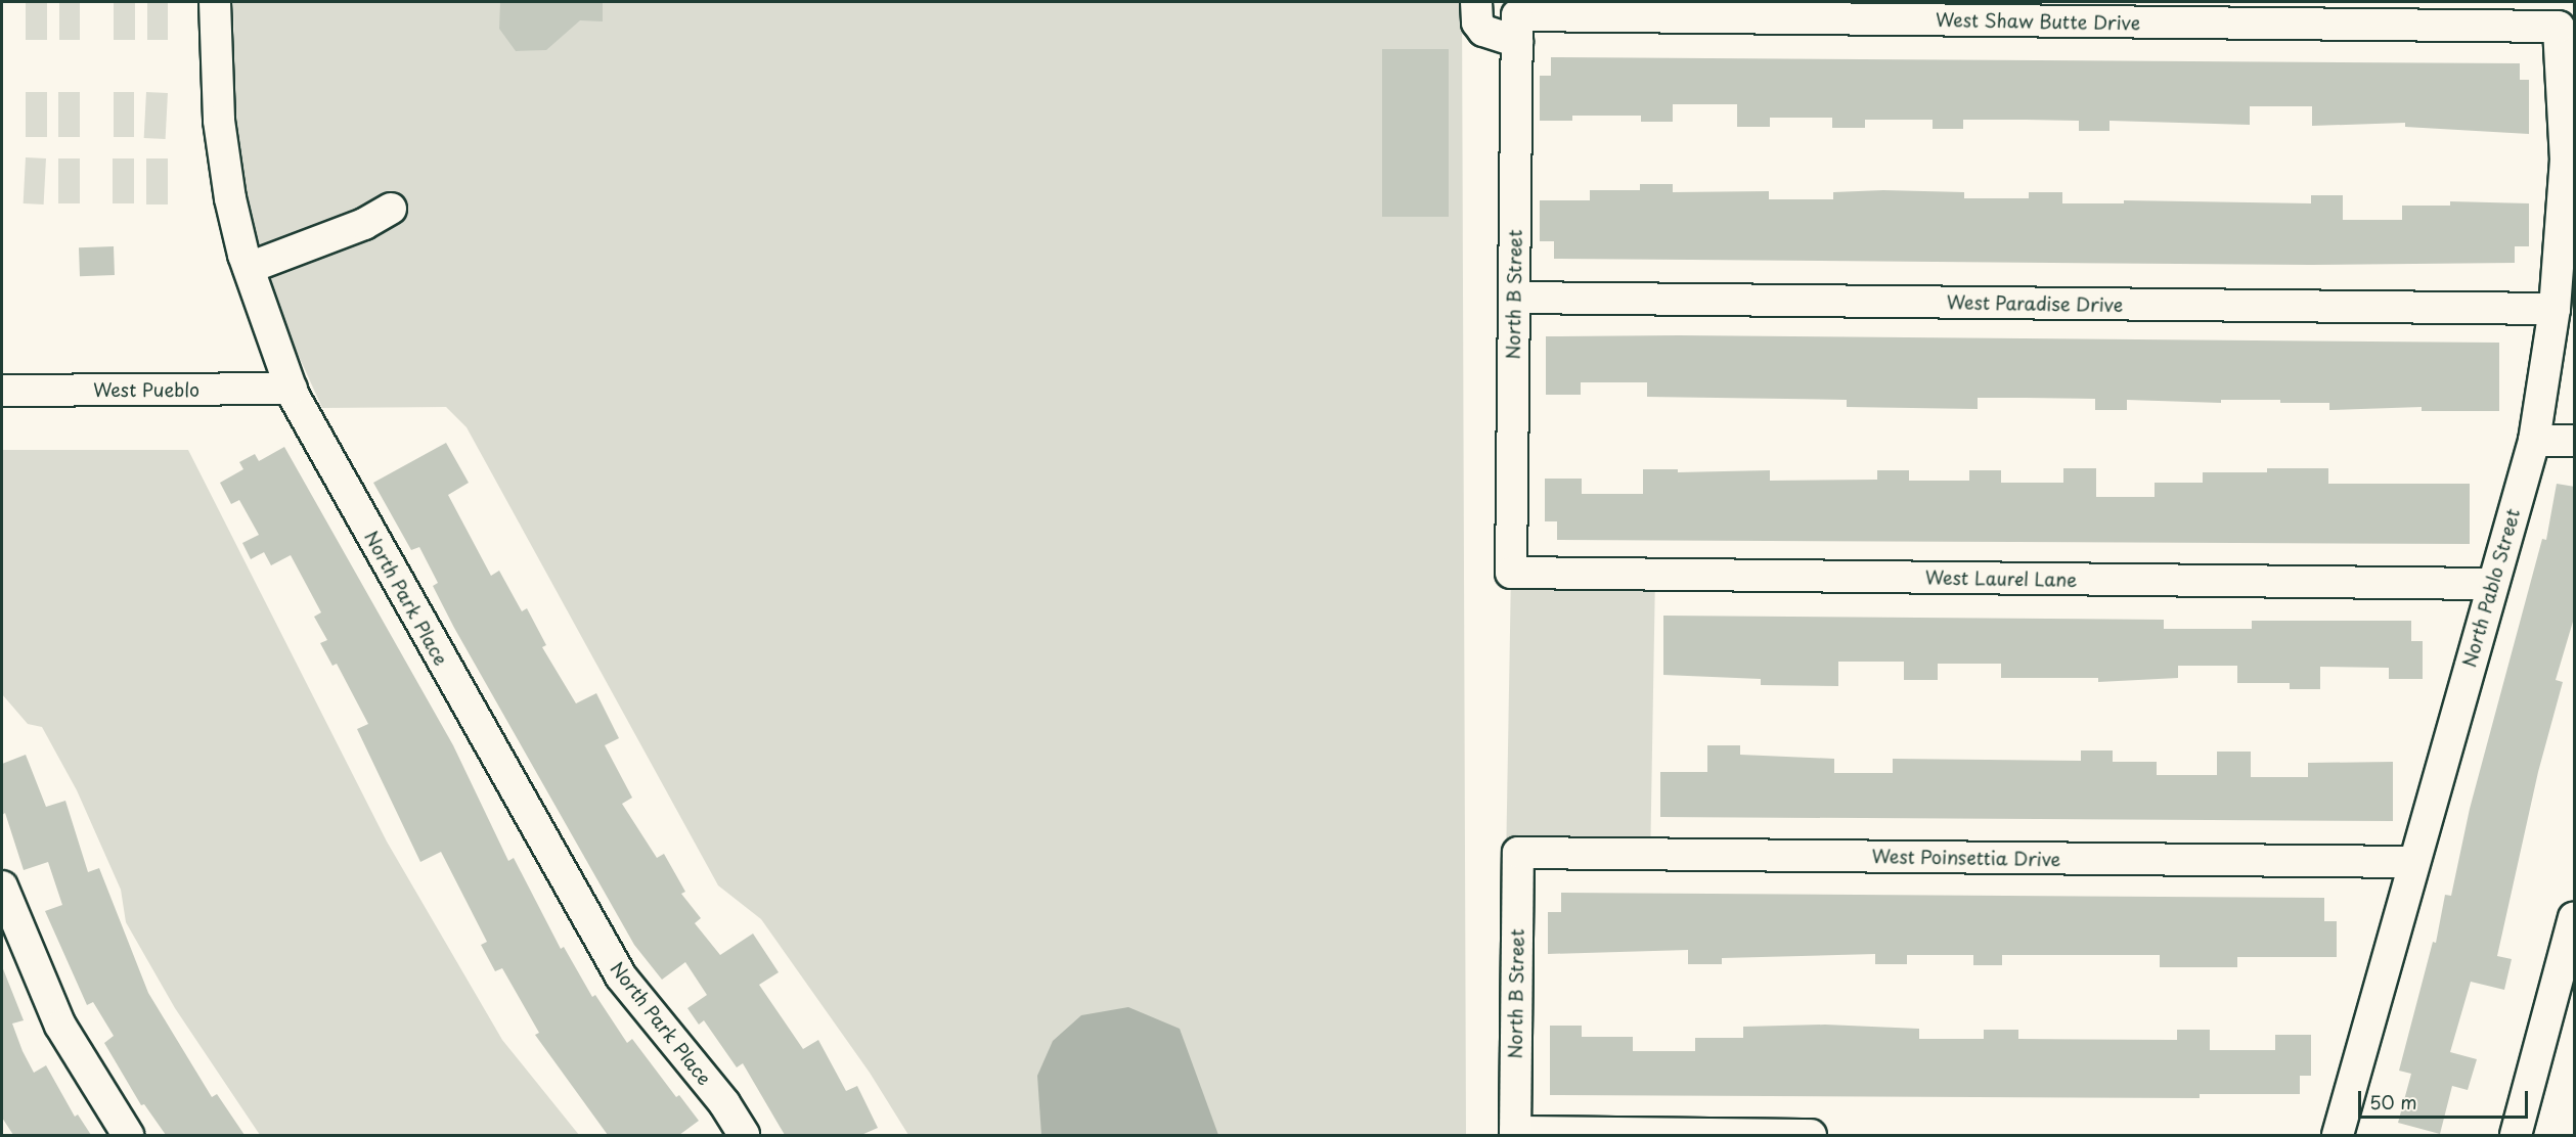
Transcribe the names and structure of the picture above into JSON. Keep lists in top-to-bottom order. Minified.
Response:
{"streets":{"street":["West Shaw Butte Drive","North B Street","West Paradise Drive","West Pueblo","West Laurel Lane","North Pablo Street","North Park Place","West Poinsettia Drive"]},"crossings":[["West Shaw Butte Drive","North B Street"],["West Shaw Butte Drive","North Pablo Street"],["North B Street","West Paradise Drive"],["North B Street","West Laurel Lane"],["North B Street","West Poinsettia Drive"],["West Paradise Drive","North Pablo Street"],["West Pueblo","North Park Place"],["West Laurel Lane","North Pablo Street"],["North Pablo Street","West Poinsettia Drive"]],"scale_bar":"50 m"}
